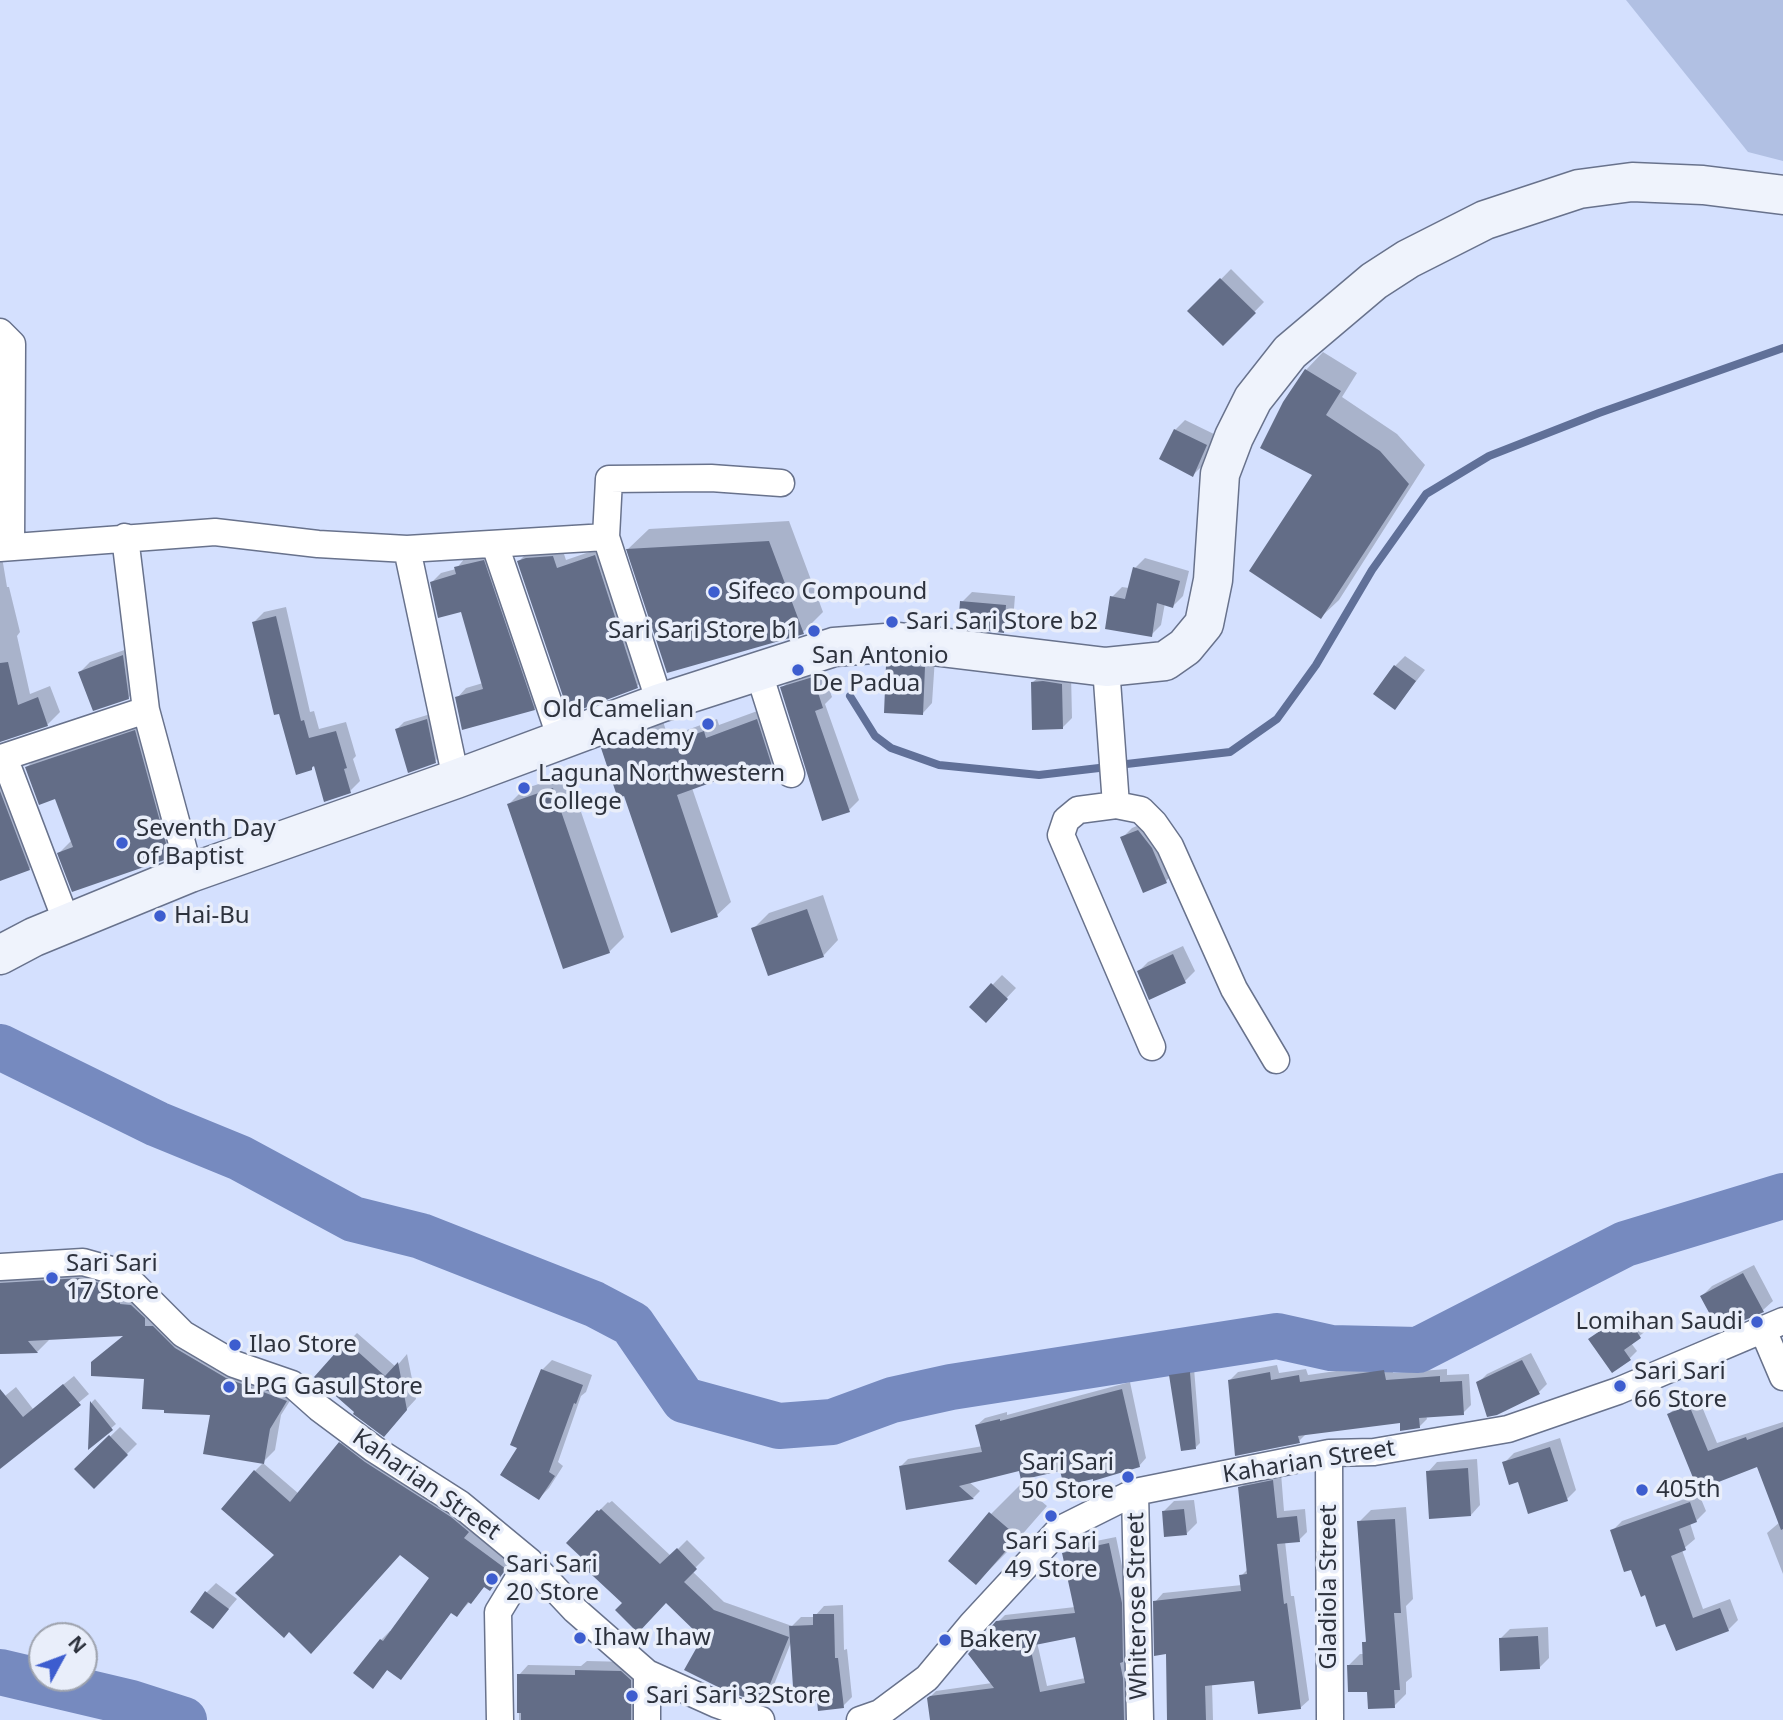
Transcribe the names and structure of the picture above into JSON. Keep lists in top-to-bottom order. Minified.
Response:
{"streets":{"street":["Kaharian Street","Gladiola Street","Whiterose Street"]},"crossings":[["Kaharian Street","Gladiola Street"],["Kaharian Street","Whiterose Street"]],"places":["Sifeco Compound","Sari Sari Store b2","Sari Sari Store b1","San Antonio De Padua","Old Camelian Academy","Laguna Northwestern College","Seventh Day of Baptist","Hai-Bu","Sari Sari 17 Store","Lomihan Saudi","Ilao Store","Sari Sari 66 Store","LPG Gasul Store","Sari Sari 50 Store","405th","Sari Sari 49 Store","Sari Sari 20 Store","Ihaw Ihaw","Bakery","Sari Sari 32Store"],"north":"top right"}
